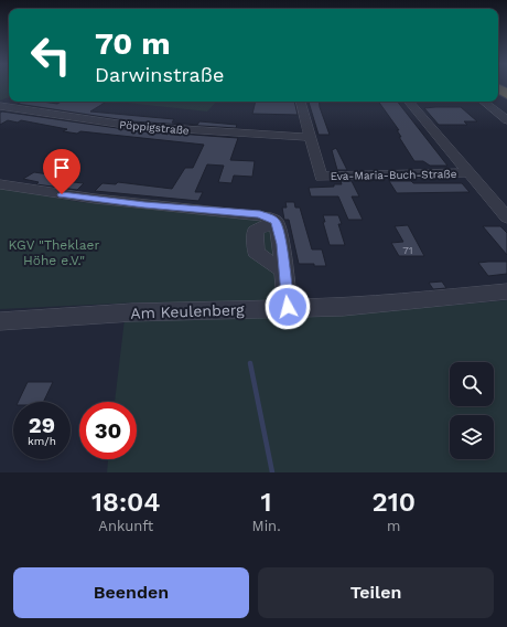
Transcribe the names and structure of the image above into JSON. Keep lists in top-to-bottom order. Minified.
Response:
{"streets":{"street":["Pöppigstraße","Eva-Maria-Buch-Straße","Am Keulenberg"]},"crossings":[["Pöppigstraße","Eva-Maria-Buch-Straße"]],"parks":["KGV \"Theklaer Höhe e.V.\""],"house_numbers":["71"],"page":{"turn":["70 m","Darwinstraße"],"speed":"29 km/h","limit":"30","eta":["18:04","Ankunft","1","Min.","210","m"],"buttons":["Beenden","Teilen"]}}
